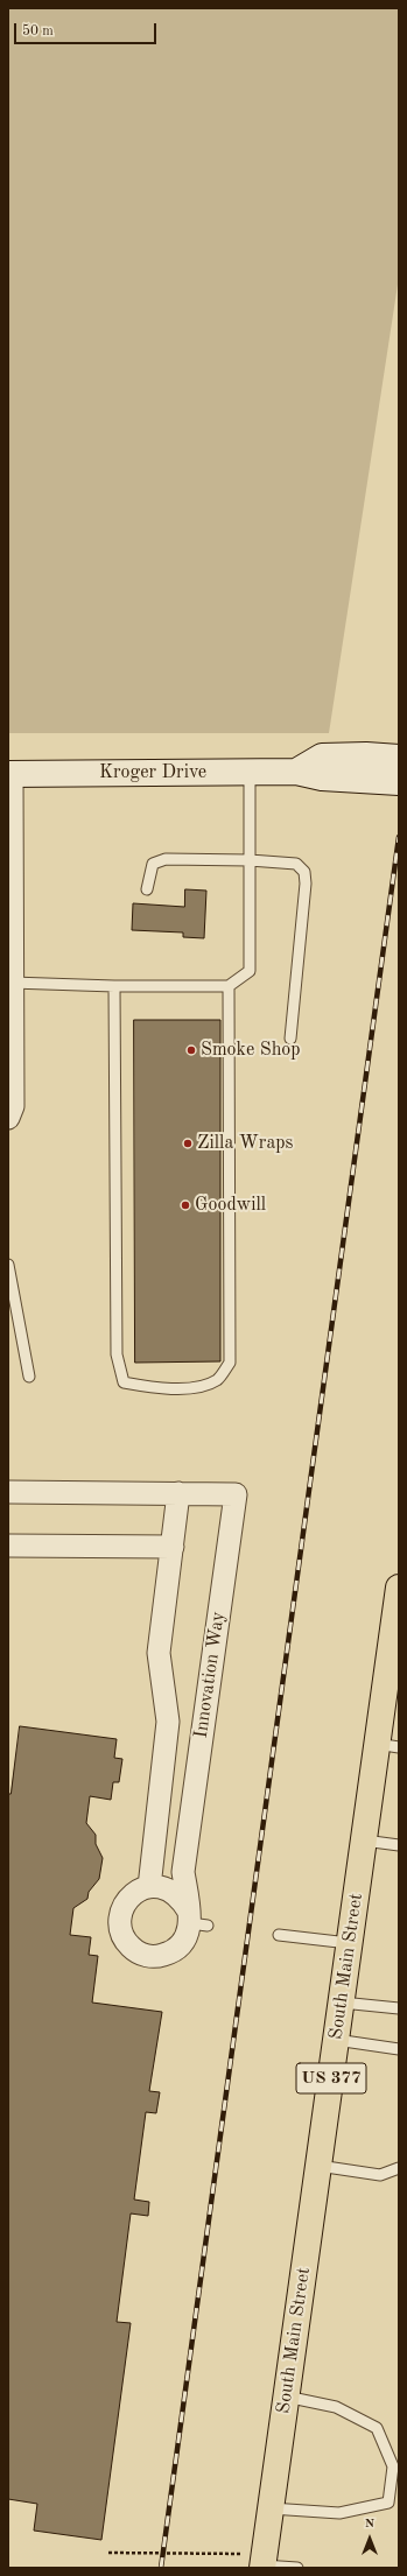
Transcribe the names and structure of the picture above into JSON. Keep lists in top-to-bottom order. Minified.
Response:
{"streets":{"main road":["Kroger Drive","South Main Street","US 377"],"street":["Innovation Way"]},"places":["Smoke Shop","Zilla Wraps","Goodwill"],"scale_bar":"50 m","north":"top"}
